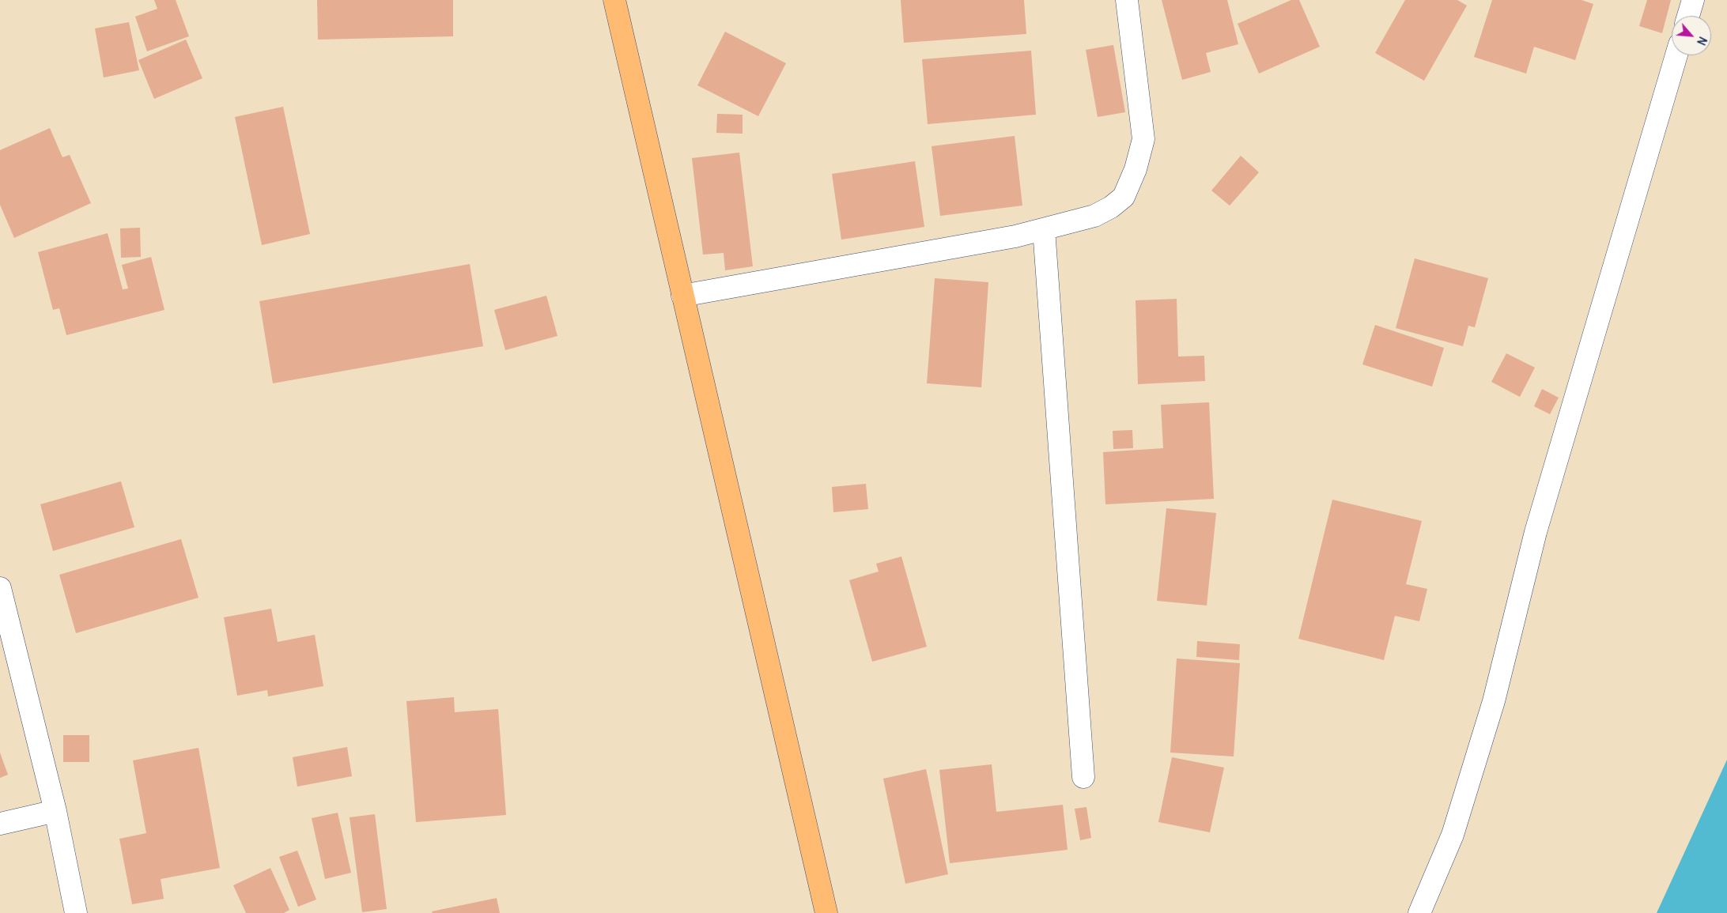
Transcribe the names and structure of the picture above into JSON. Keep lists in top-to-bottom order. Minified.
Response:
{"north":"bottom right"}
